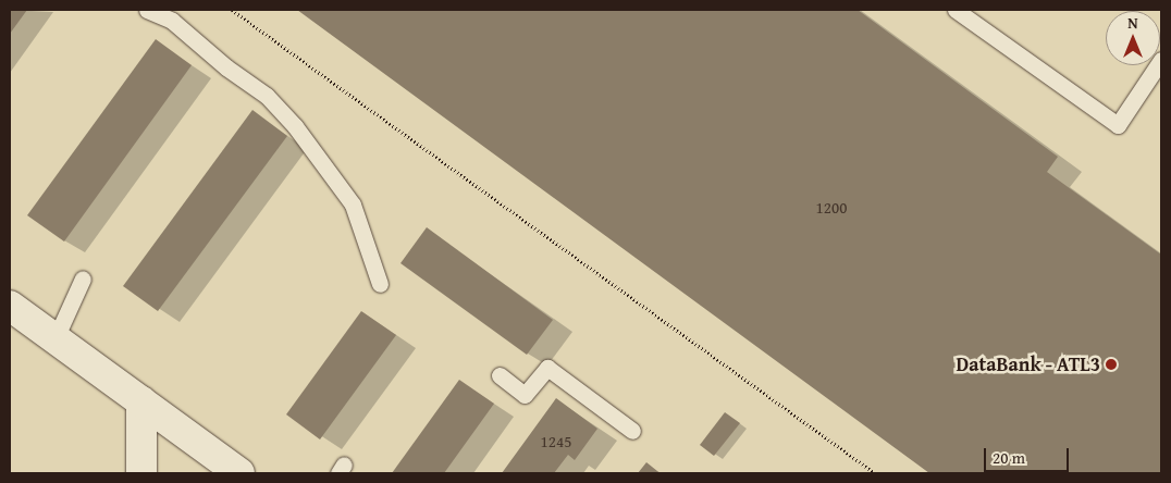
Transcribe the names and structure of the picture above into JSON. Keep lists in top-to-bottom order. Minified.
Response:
{"places":["DataBank - ATL3"],"house_numbers":["1200","1245"],"scale_bar":"20 m","north":"top"}
